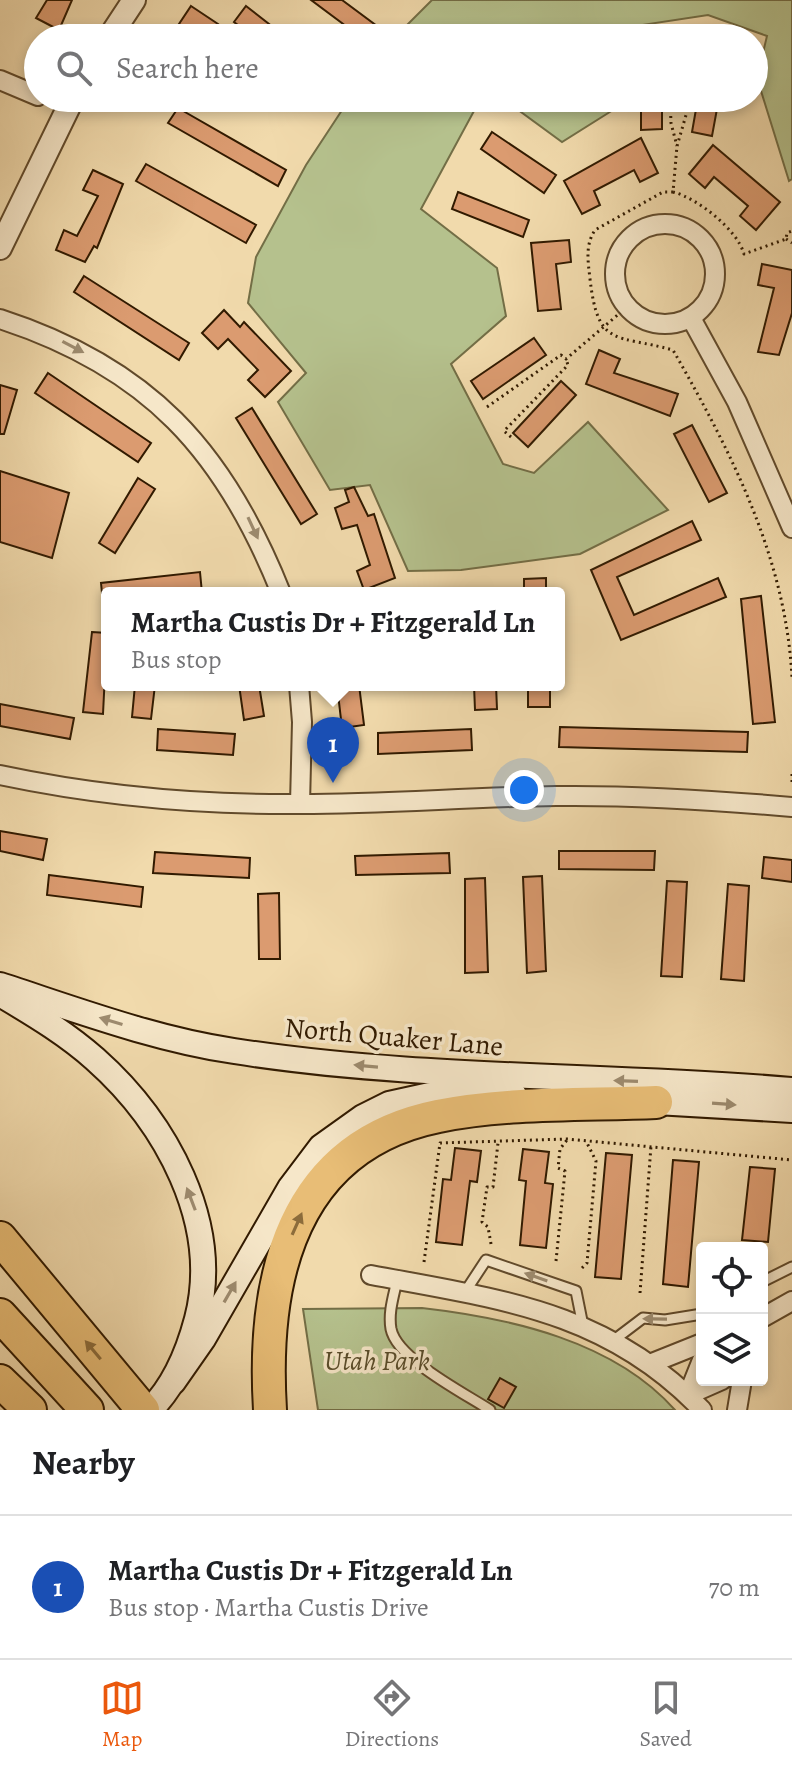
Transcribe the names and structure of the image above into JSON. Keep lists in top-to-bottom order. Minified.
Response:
{"streets":{"main road":["North Quaker Lane"]},"parks":["Utah Park"],"page":{"search":"Search here","popup":["Martha Custis Dr + Fitzgerald Ln","Bus stop"],"pins":"1","heading":"Nearby","list":[{"mark":"1","name":"Martha Custis Dr + Fitzgerald Ln","note":"Bus stop · Martha Custis Drive","value":"70 m"}],"nav":["Map","Directions","Saved"]}}
